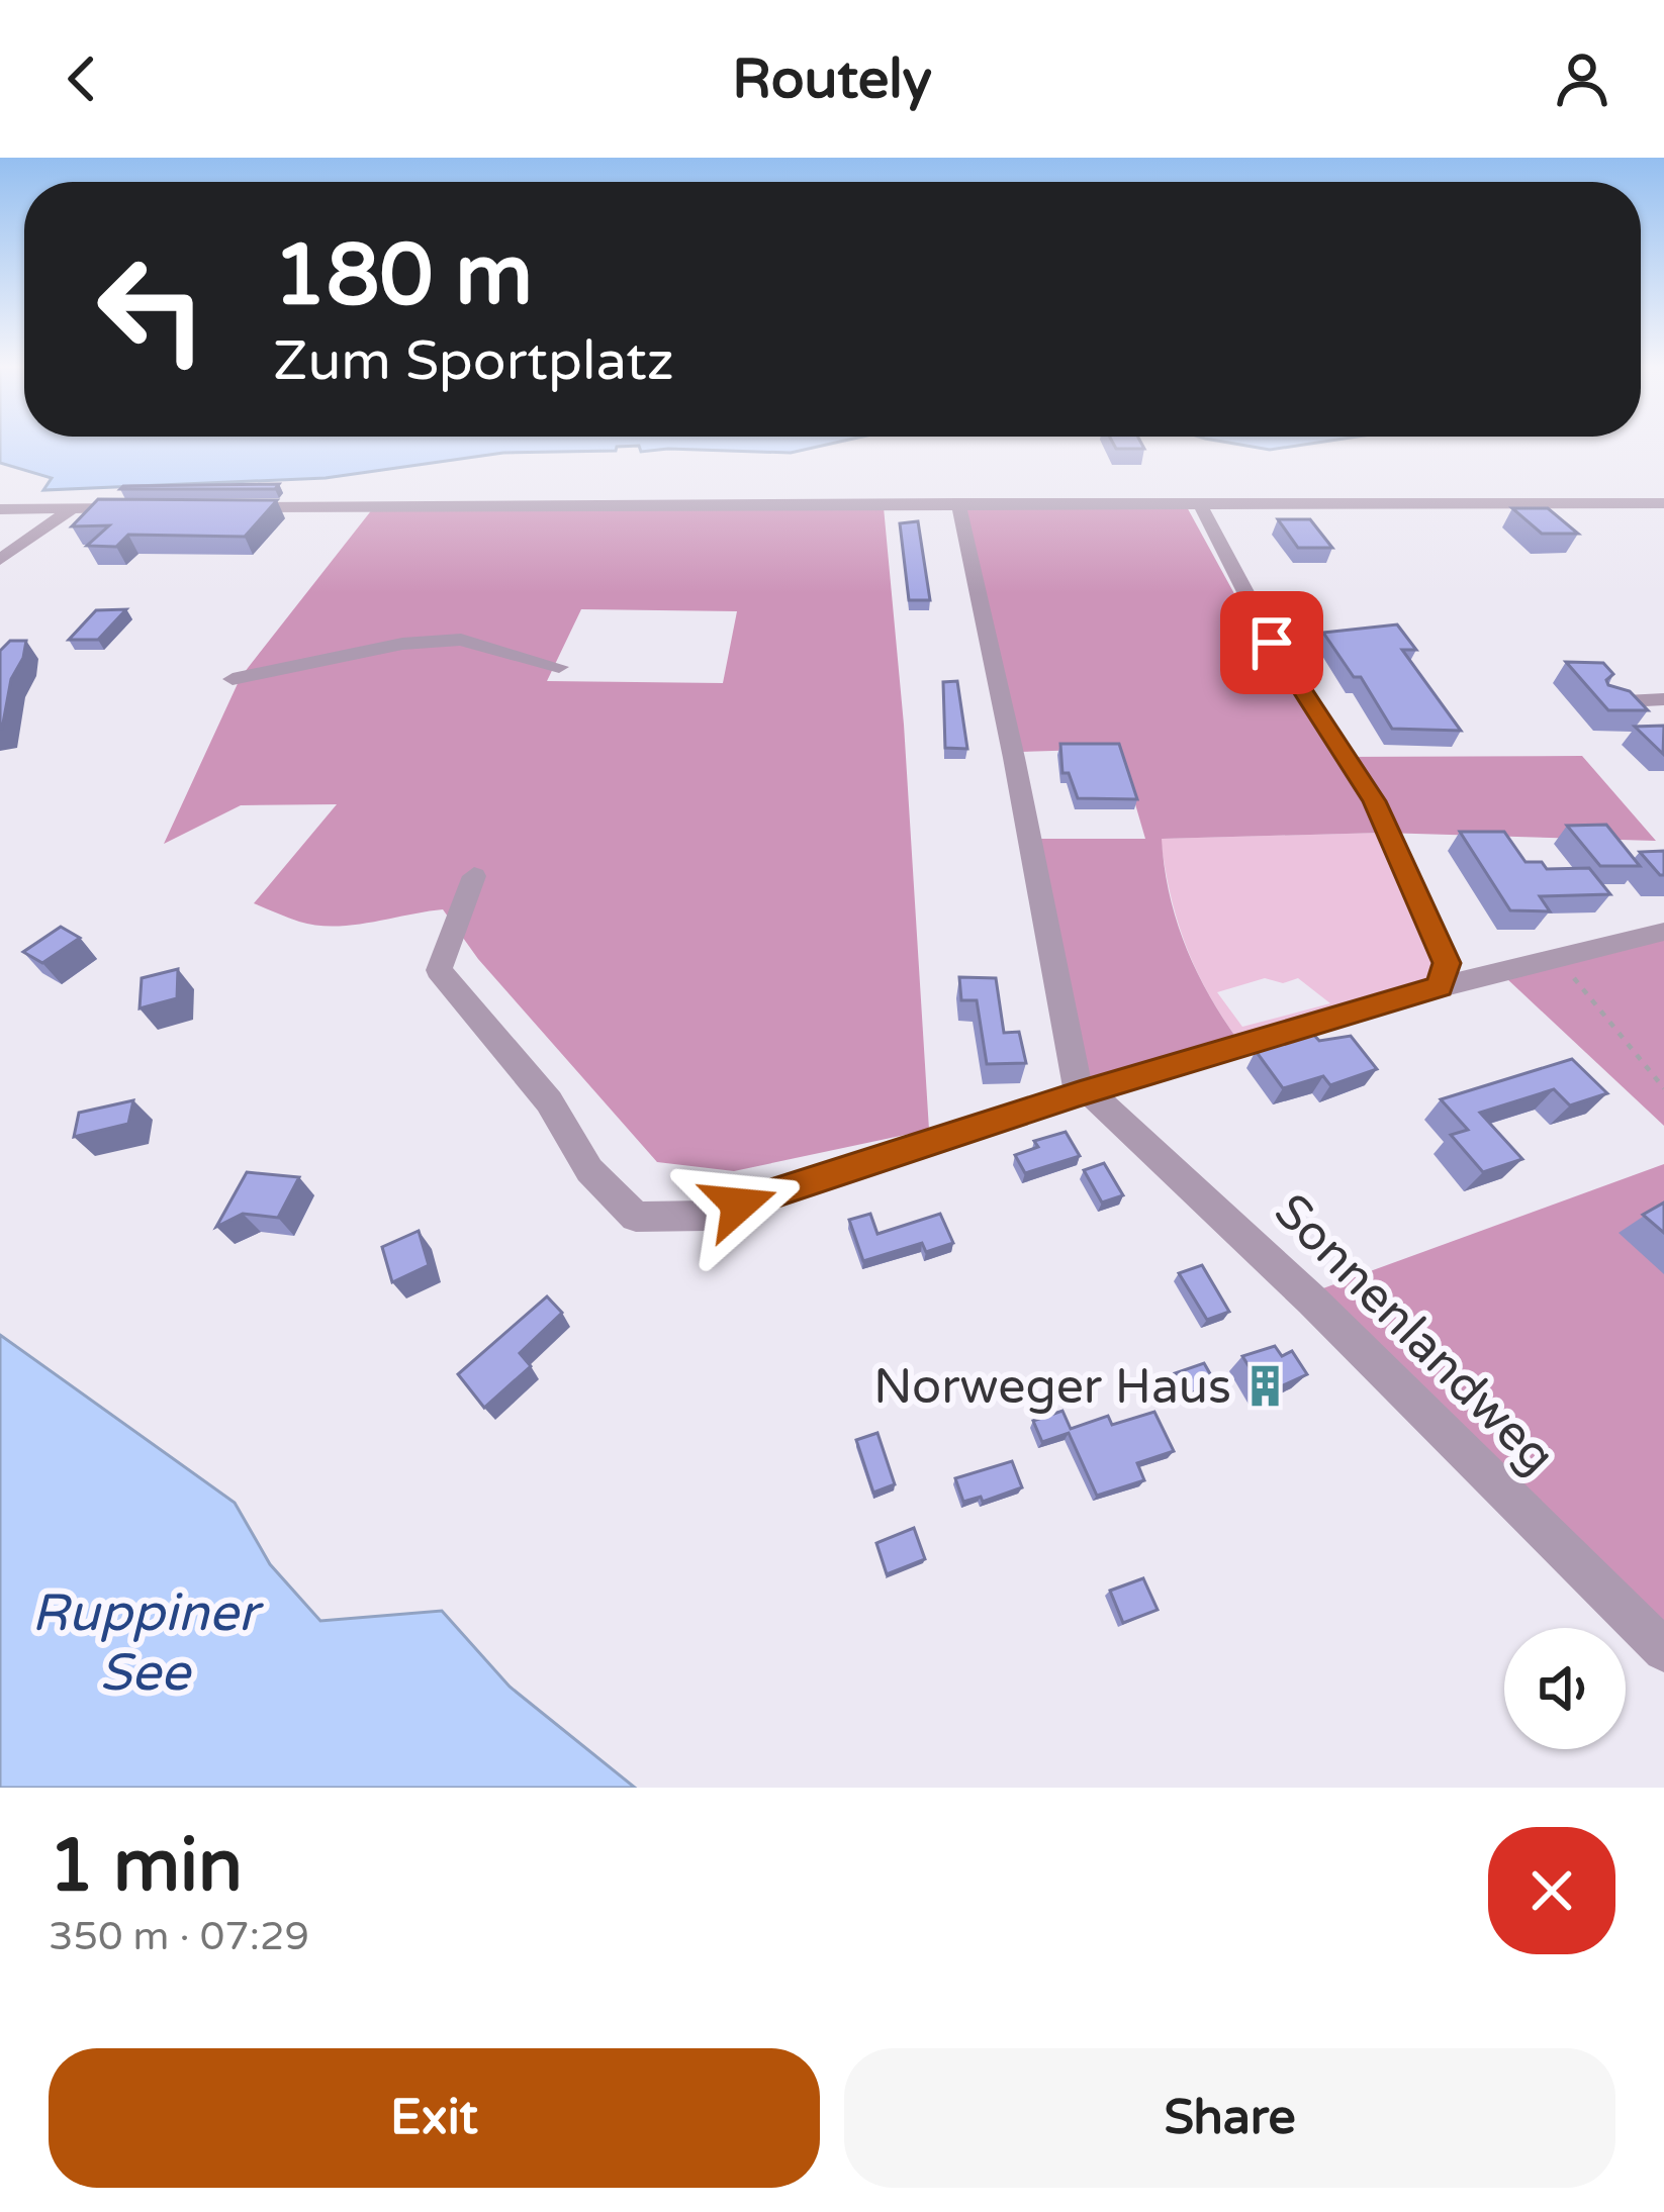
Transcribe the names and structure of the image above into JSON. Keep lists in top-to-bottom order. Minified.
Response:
{"streets":{"street":["Sonnenlandweg"]},"water":["Ruppiner See"],"places":{"building":["Norweger Haus"]},"page":{"header":"Routely","turn":["180 m","Zum Sportplatz"],"heading":["1 min","350 m · 07:29"],"buttons":["Exit","Share"]}}
